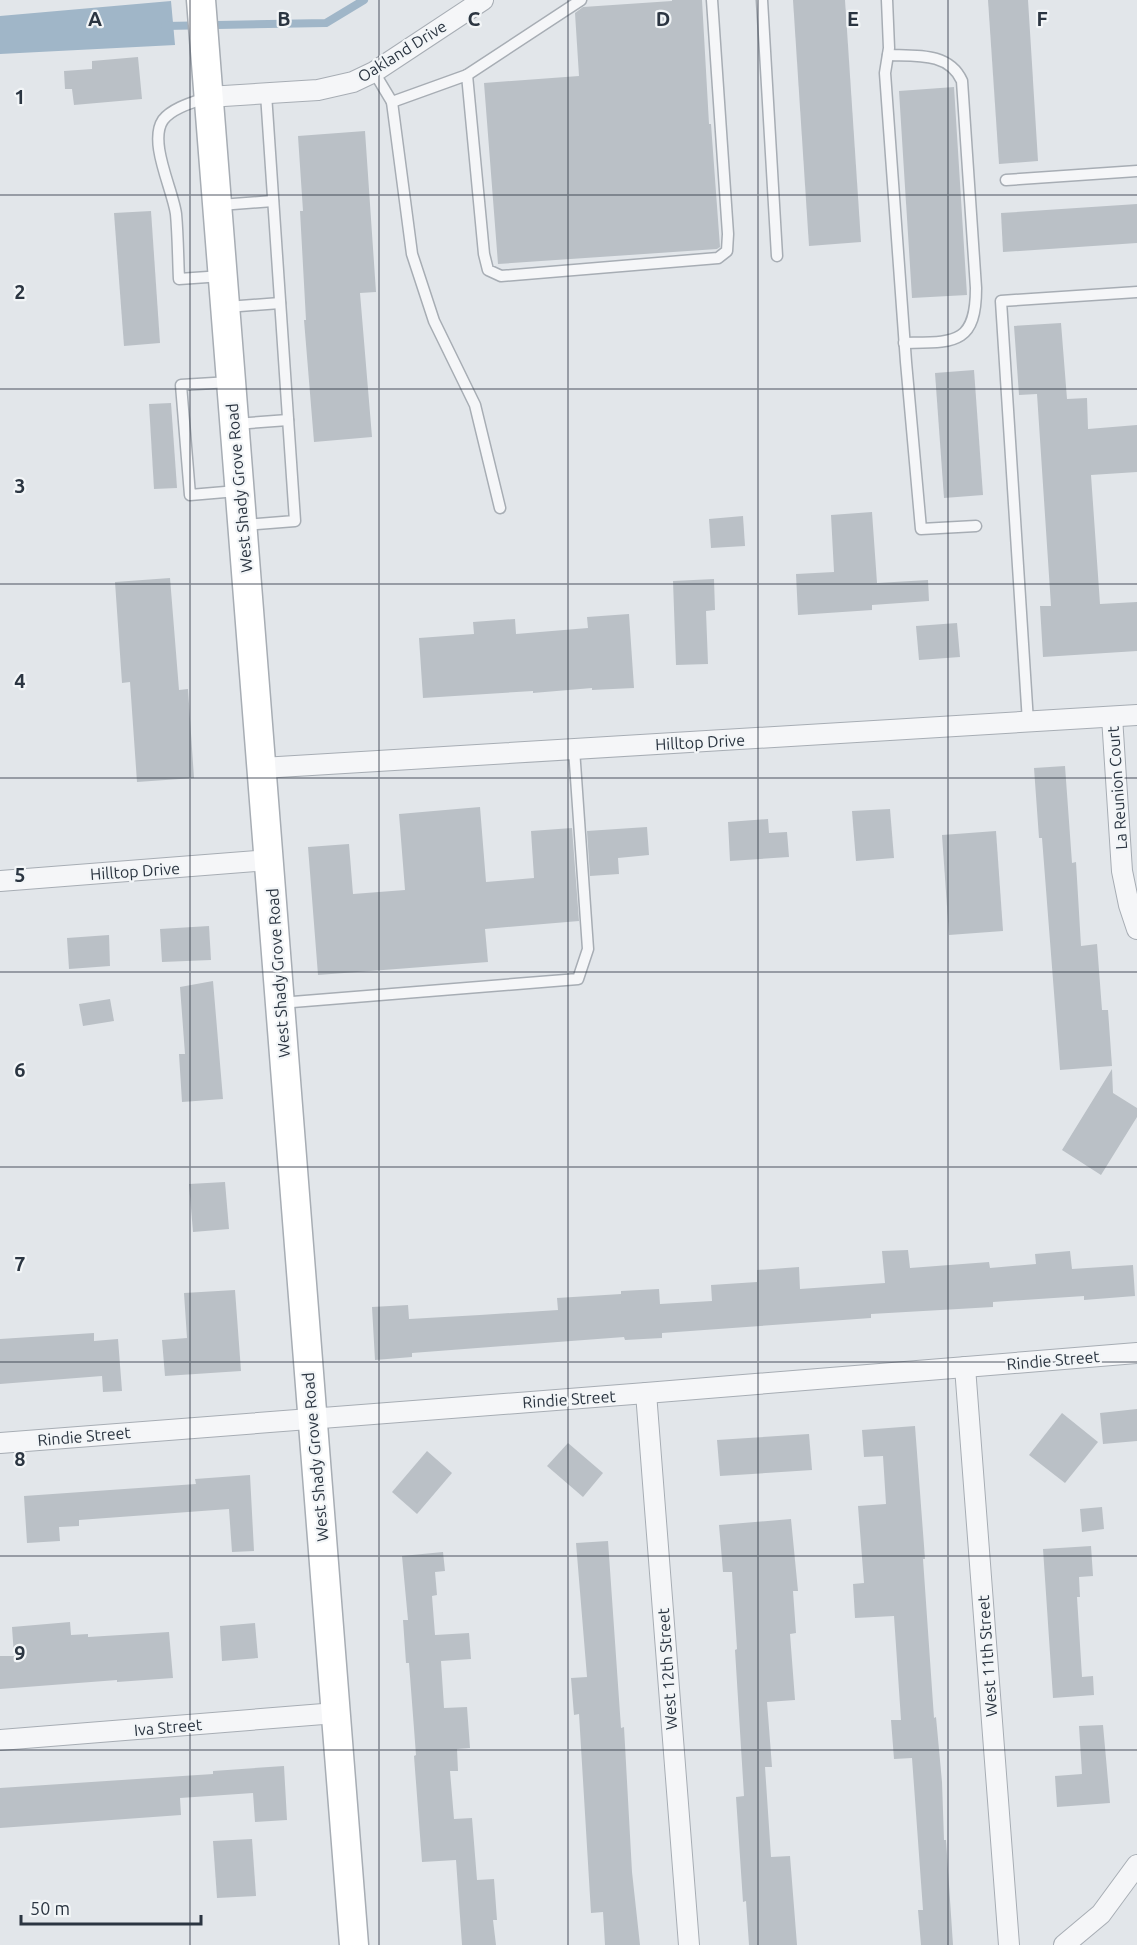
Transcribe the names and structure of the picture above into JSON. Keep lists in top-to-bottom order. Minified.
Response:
{"streets":{"main road":["West Shady Grove Road"],"street":["Oakland Drive","Hilltop Drive","La Reunion Court","Rindie Street","West 11th Street","West 12th Street","Iva Street"]},"crossings":[["Oakland Drive","West Shady Grove Road"],["West Shady Grove Road","Hilltop Drive"],["West Shady Grove Road","Rindie Street"],["West Shady Grove Road","Iva Street"],["Hilltop Drive","La Reunion Court"],["Rindie Street","West 11th Street"],["Rindie Street","West 12th Street"]],"scale_bar":"50 m","grid":{"columns":["A","B","C","D","E","F"],"rows":["1","2","3","4","5","6","7","8","9"]}}
